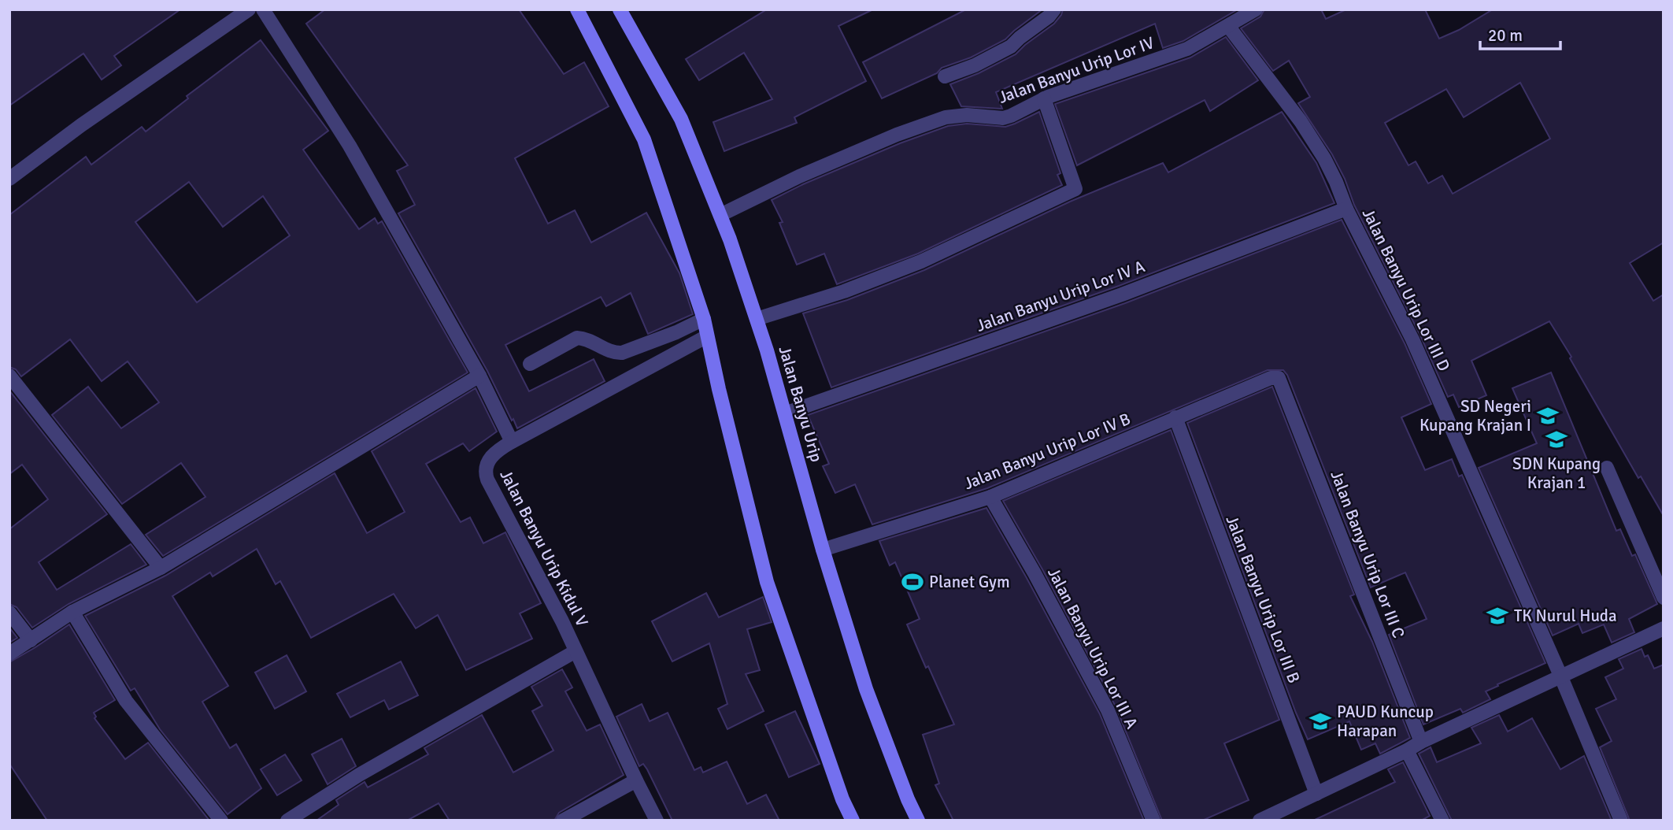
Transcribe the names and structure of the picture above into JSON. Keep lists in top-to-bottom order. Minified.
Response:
{"streets":{"main road":["Jalan Banyu Urip"],"street":["Jalan Banyu Urip Lor IV","Jalan Banyu Urip Lor III D","Jalan Banyu Urip Lor IV A","Jalan Banyu Urip Lor IV B","Jalan Banyu Urip Kidul V","Jalan Banyu Urip Lor III C","Jalan Banyu Urip Lor III B","Jalan Banyu Urip Lor III A"]},"crossings":[["Jalan Banyu Urip Lor IV","Jalan Banyu Urip Lor III D"],["Jalan Banyu Urip Lor IV","Jalan Banyu Urip"],["Jalan Banyu Urip Lor III D","Jalan Banyu Urip Lor IV A"],["Jalan Banyu Urip Lor IV A","Jalan Banyu Urip"],["Jalan Banyu Urip","Jalan Banyu Urip Lor IV B"],["Jalan Banyu Urip Lor IV B","Jalan Banyu Urip Lor III C"],["Jalan Banyu Urip Lor IV B","Jalan Banyu Urip Lor III B"],["Jalan Banyu Urip Lor IV B","Jalan Banyu Urip Lor III A"]],"places":{"school or university":["SD Negeri Kupang Krajan I","SDN Kupang Krajan 1","TK Nurul Huda","PAUD Kuncup Harapan"],"sports":["Planet Gym"]},"scale_bar":"20 m"}
